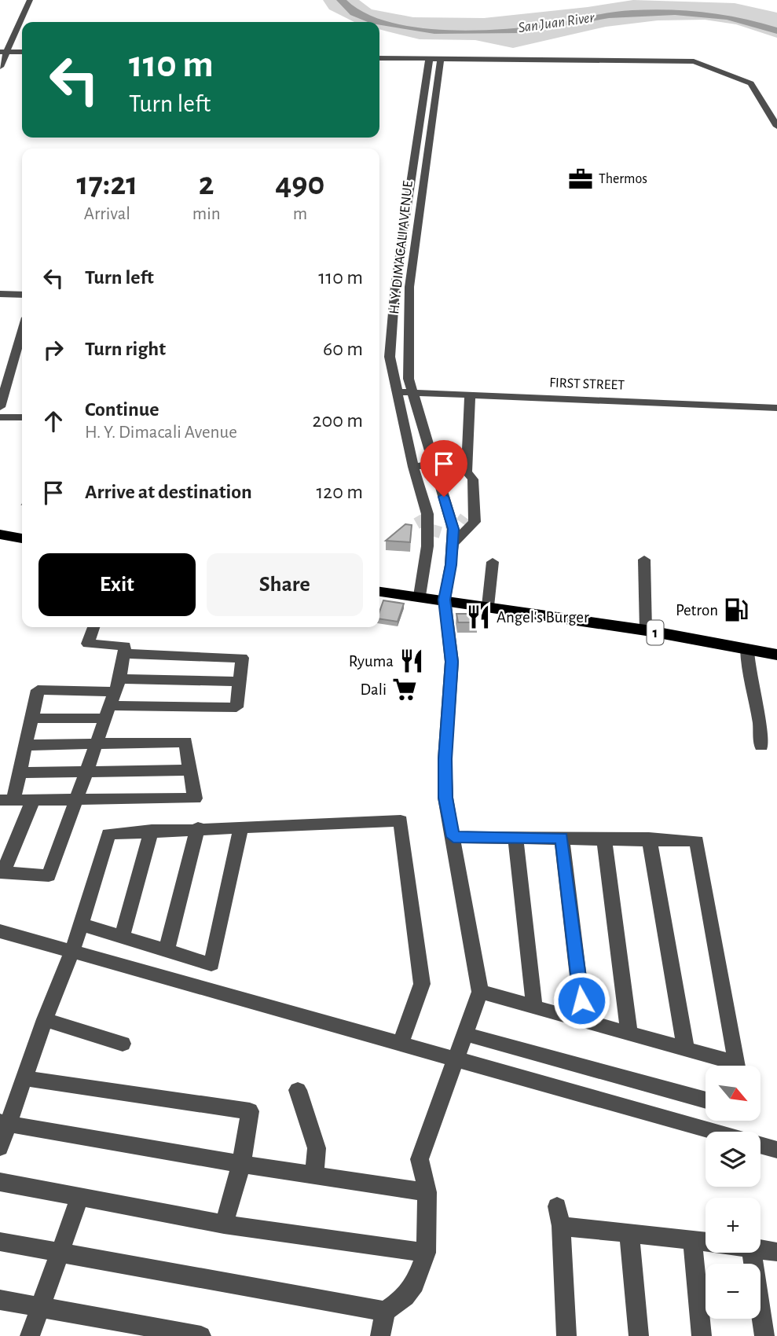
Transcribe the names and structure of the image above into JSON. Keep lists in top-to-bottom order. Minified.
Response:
{"streets":{"highway":["1"],"street":["H. Y. DIMACALI AVENUE","FIRST STREET"]},"crossings":[["H. Y. DIMACALI AVENUE","FIRST STREET"],["H. Y. DIMACALI AVENUE","1"]],"water":["San Juan River"],"places":{"office":["Thermos"],"fuel station":["Petron"],"restaurant":["Angel's Burger","Ryuma"],"supermarket":["Dali"]},"north":"bottom right","page":{"turn":["110 m","Turn left"],"eta":["17:21","Arrival","2","min","490","m"],"list":[{"name":"Turn left","value":"110 m"},{"name":"Turn right","value":"60 m"},{"name":"Continue","note":"H. Y. Dimacali Avenue","value":"200 m"},{"name":"Arrive at destination","value":"120 m"}],"buttons":["Exit","Share"],"map_buttons":["+","−"]}}
